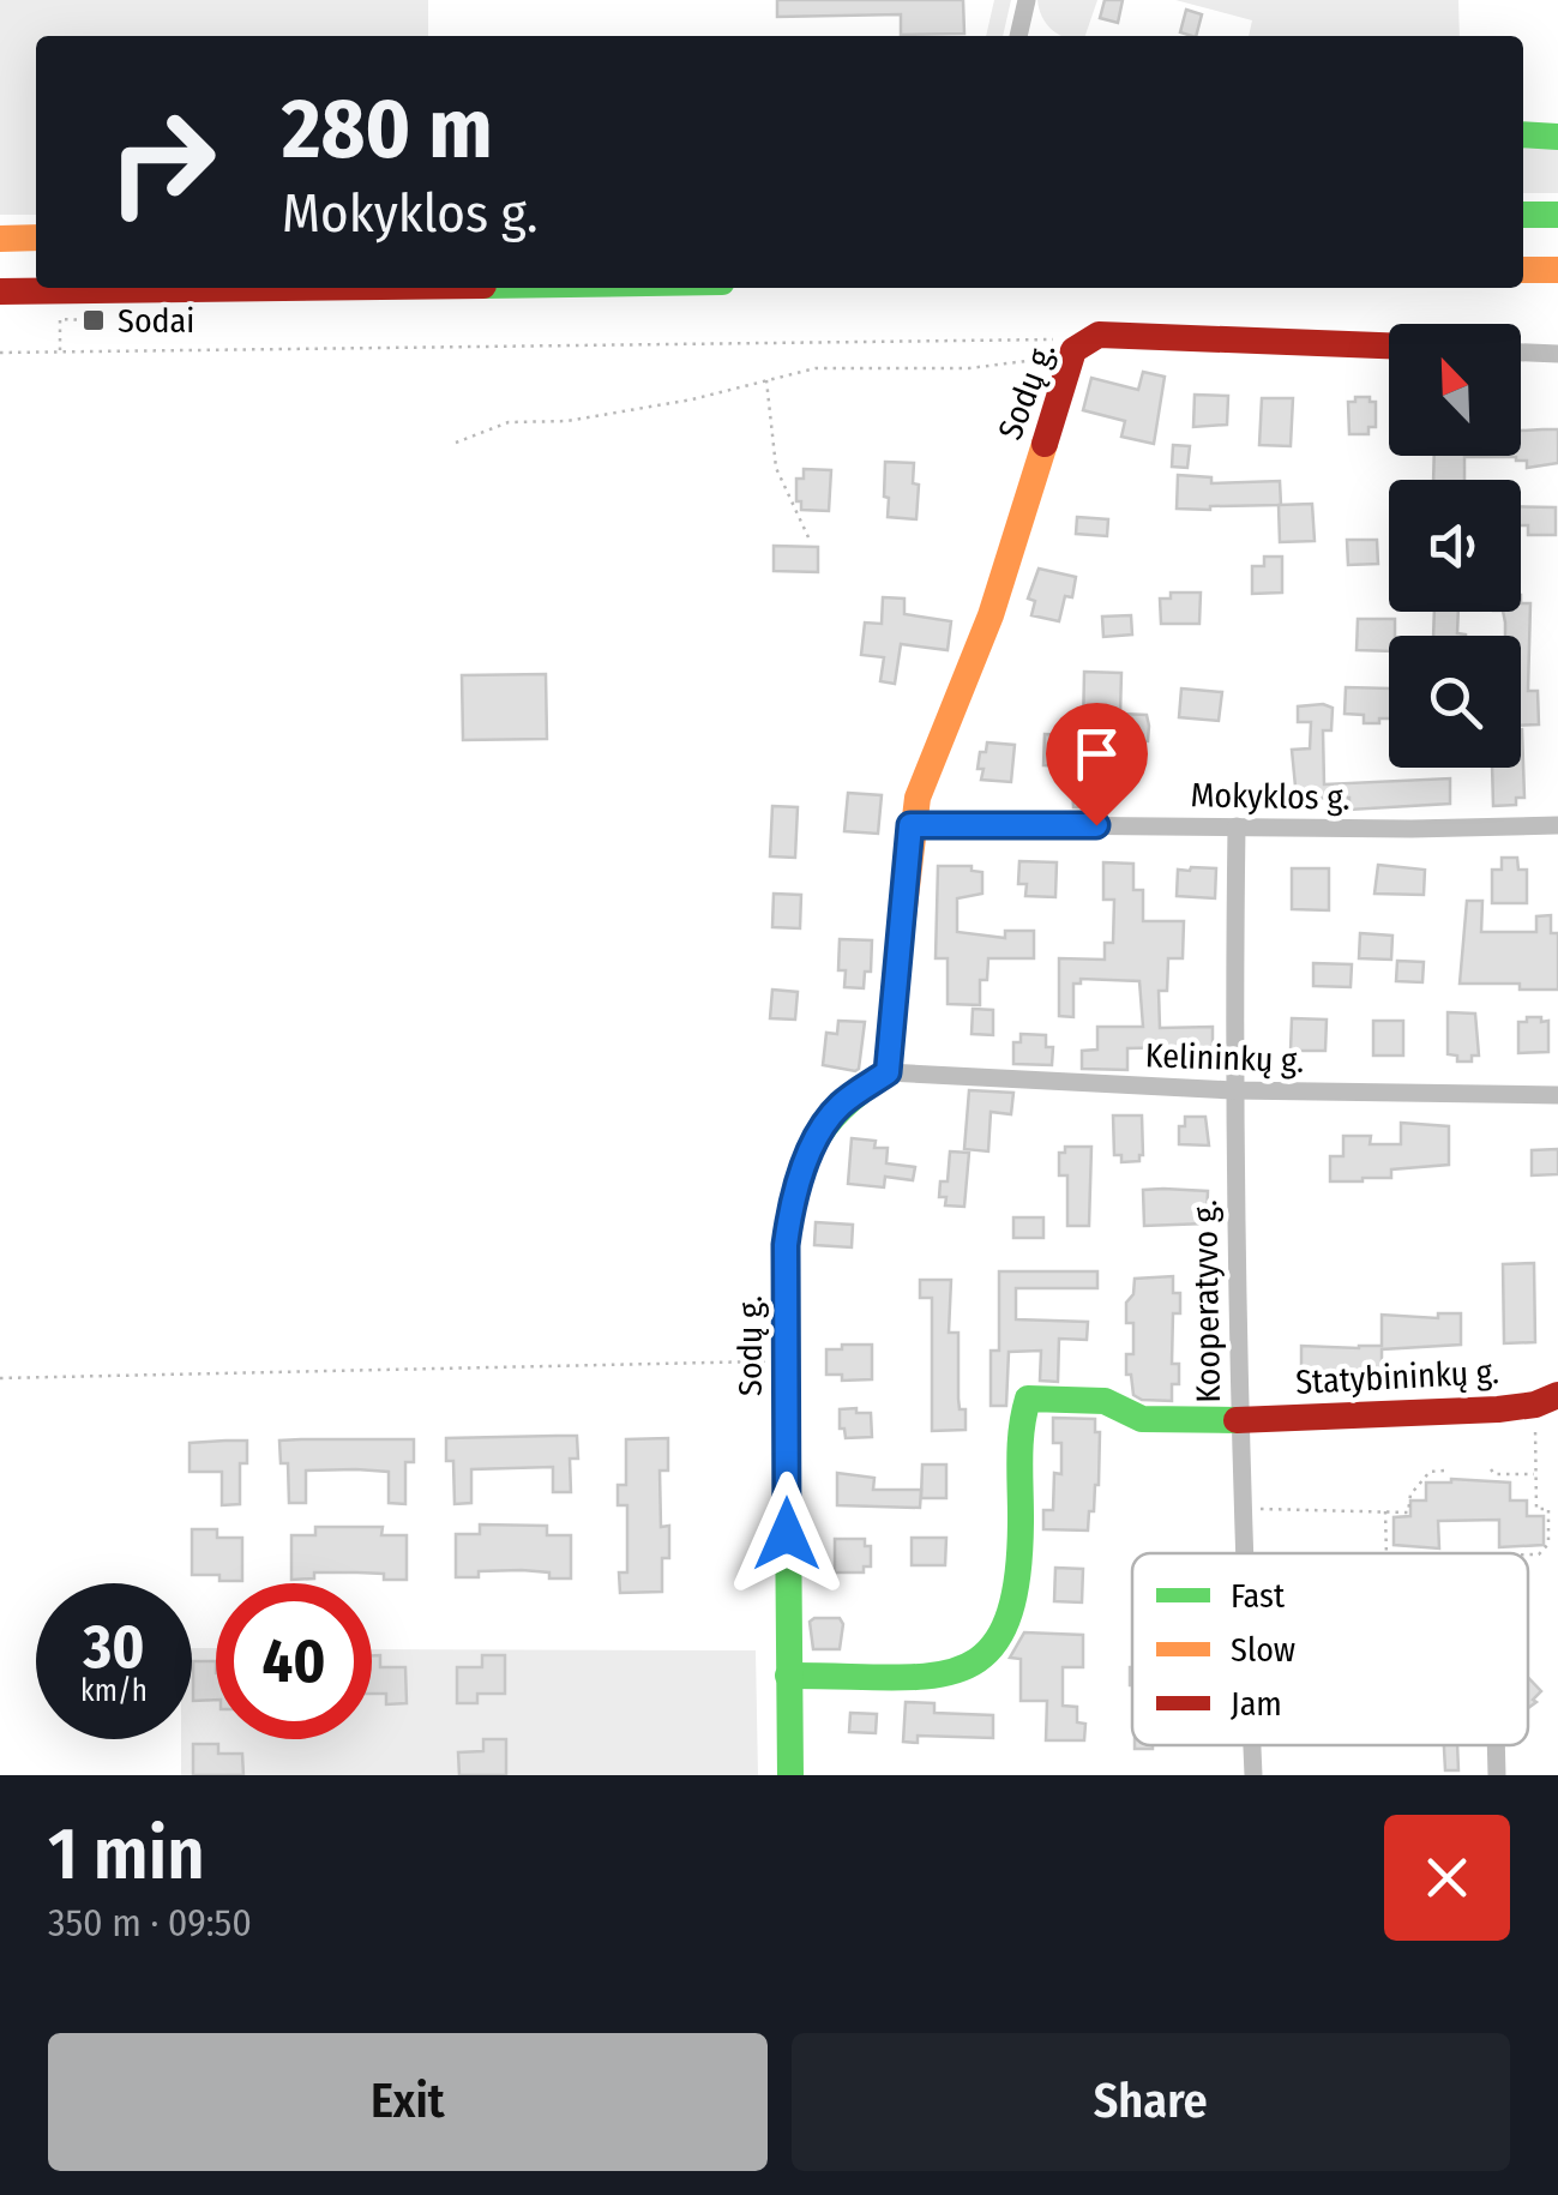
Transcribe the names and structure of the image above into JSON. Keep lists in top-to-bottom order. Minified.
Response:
{"streets":{"main road":["Sodų g.","Statybininkų g."],"street":["Mokyklos g.","Kelininkų g.","Kooperatyvo g."]},"crossings":[["Sodų g.","Mokyklos g."],["Sodų g.","Kelininkų g."],["Sodų g.","Statybininkų g."],["Mokyklos g.","Kooperatyvo g."],["Kelininkų g.","Kooperatyvo g."],["Kooperatyvo g.","Statybininkų g."]],"places":{"transit":["Sodai"]},"legend":["Fast","Slow","Jam"],"north":"top left","page":{"turn":["280 m","Mokyklos g."],"speed":"30 km/h","limit":"40","heading":["1 min","350 m · 09:50"],"buttons":["Exit","Share"]}}
